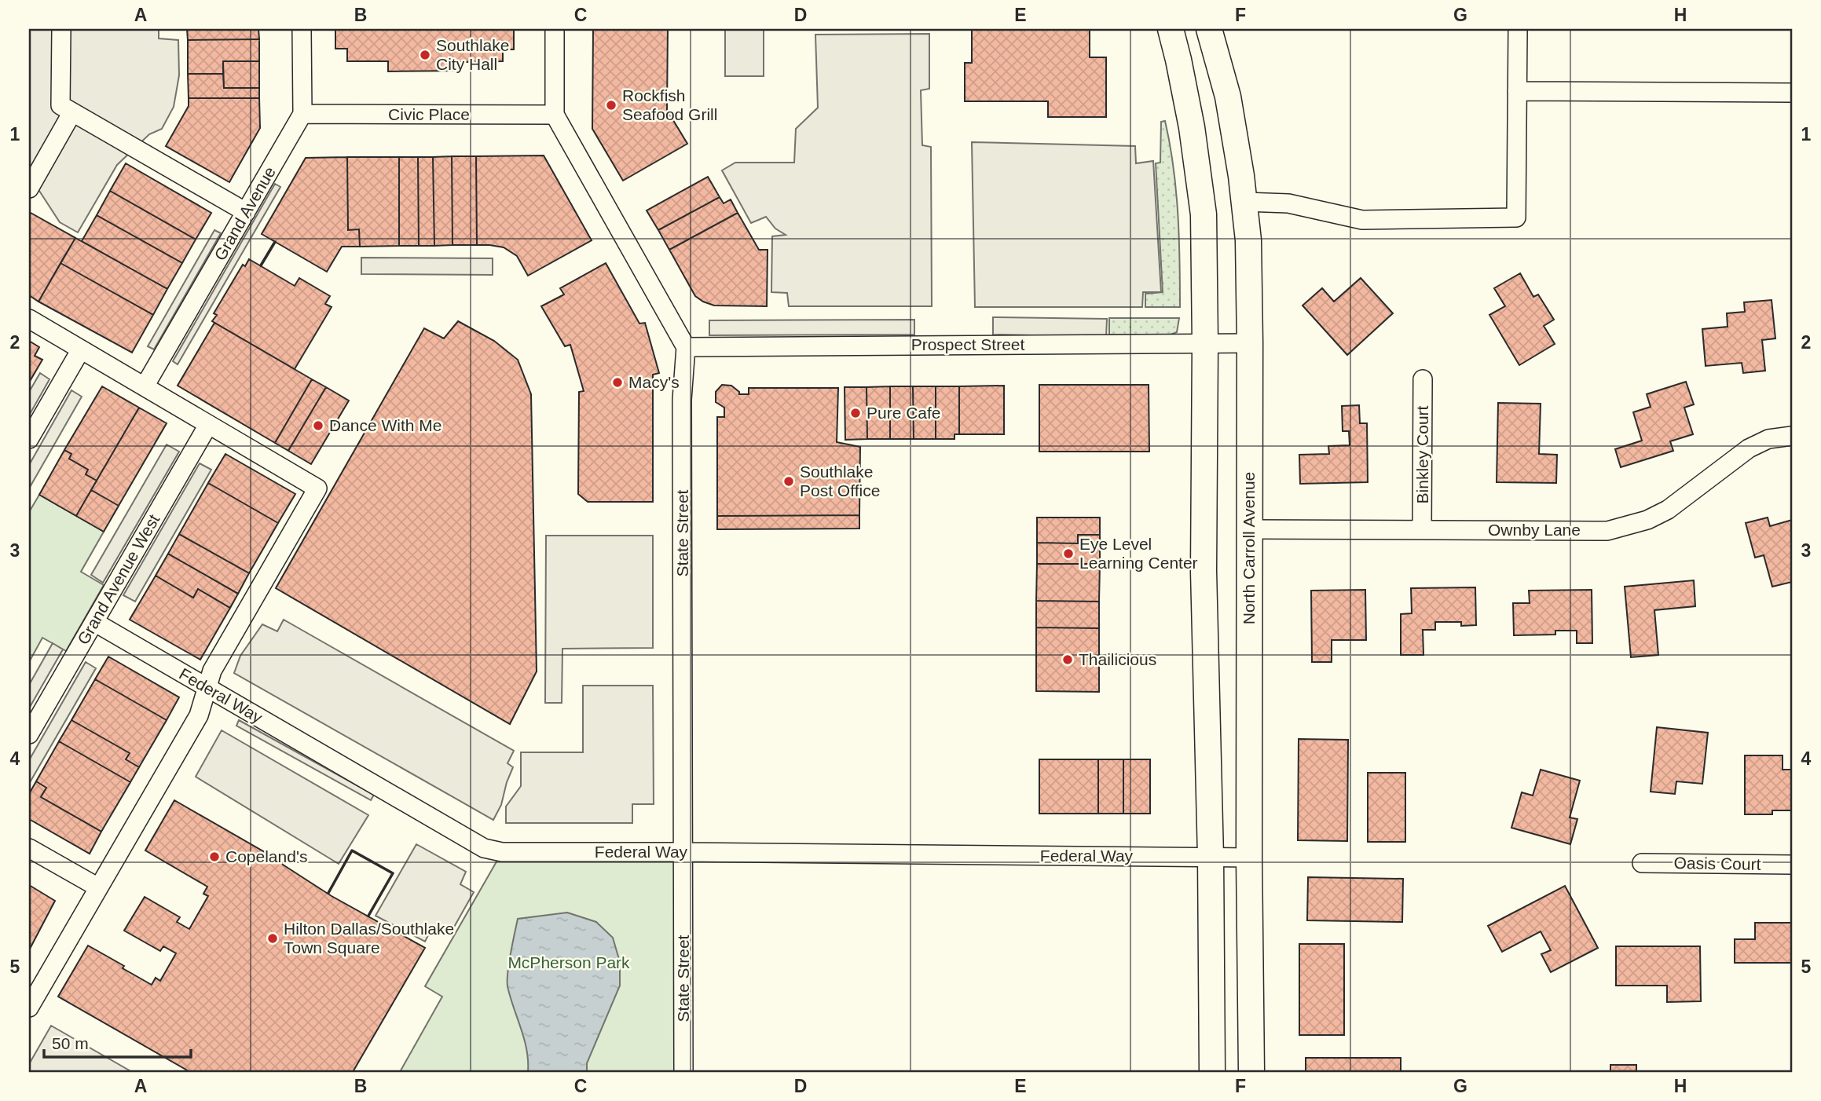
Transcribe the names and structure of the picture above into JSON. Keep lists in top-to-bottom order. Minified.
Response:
{"streets":{"main road":["North Carroll Avenue"],"street":["Civic Place","Grand Avenue","Prospect Street","Binkley Court","Ownby Lane","State Street","Grand Avenue West","Federal Way","Oasis Court"]},"crossings":[["Civic Place","Grand Avenue"],["Prospect Street","State Street"],["Prospect Street","North Carroll Avenue"],["Binkley Court","Ownby Lane"],["Ownby Lane","North Carroll Avenue"],["State Street","Federal Way"],["North Carroll Avenue","Federal Way"],["Grand Avenue West","Federal Way"]],"parks":["McPherson Park"],"places":["Southlake City Hall","Rockfish Seafood Grill","Macy's","Pure Cafe","Dance With Me","Southlake Post Office","Eye Level Learning Center","Thailicious","Copeland's","Hilton Dallas/Southlake Town Square"],"scale_bar":"50 m","grid":{"columns":["A","B","C","D","E","F","G","H"],"rows":["1","2","3","4","5"]}}
